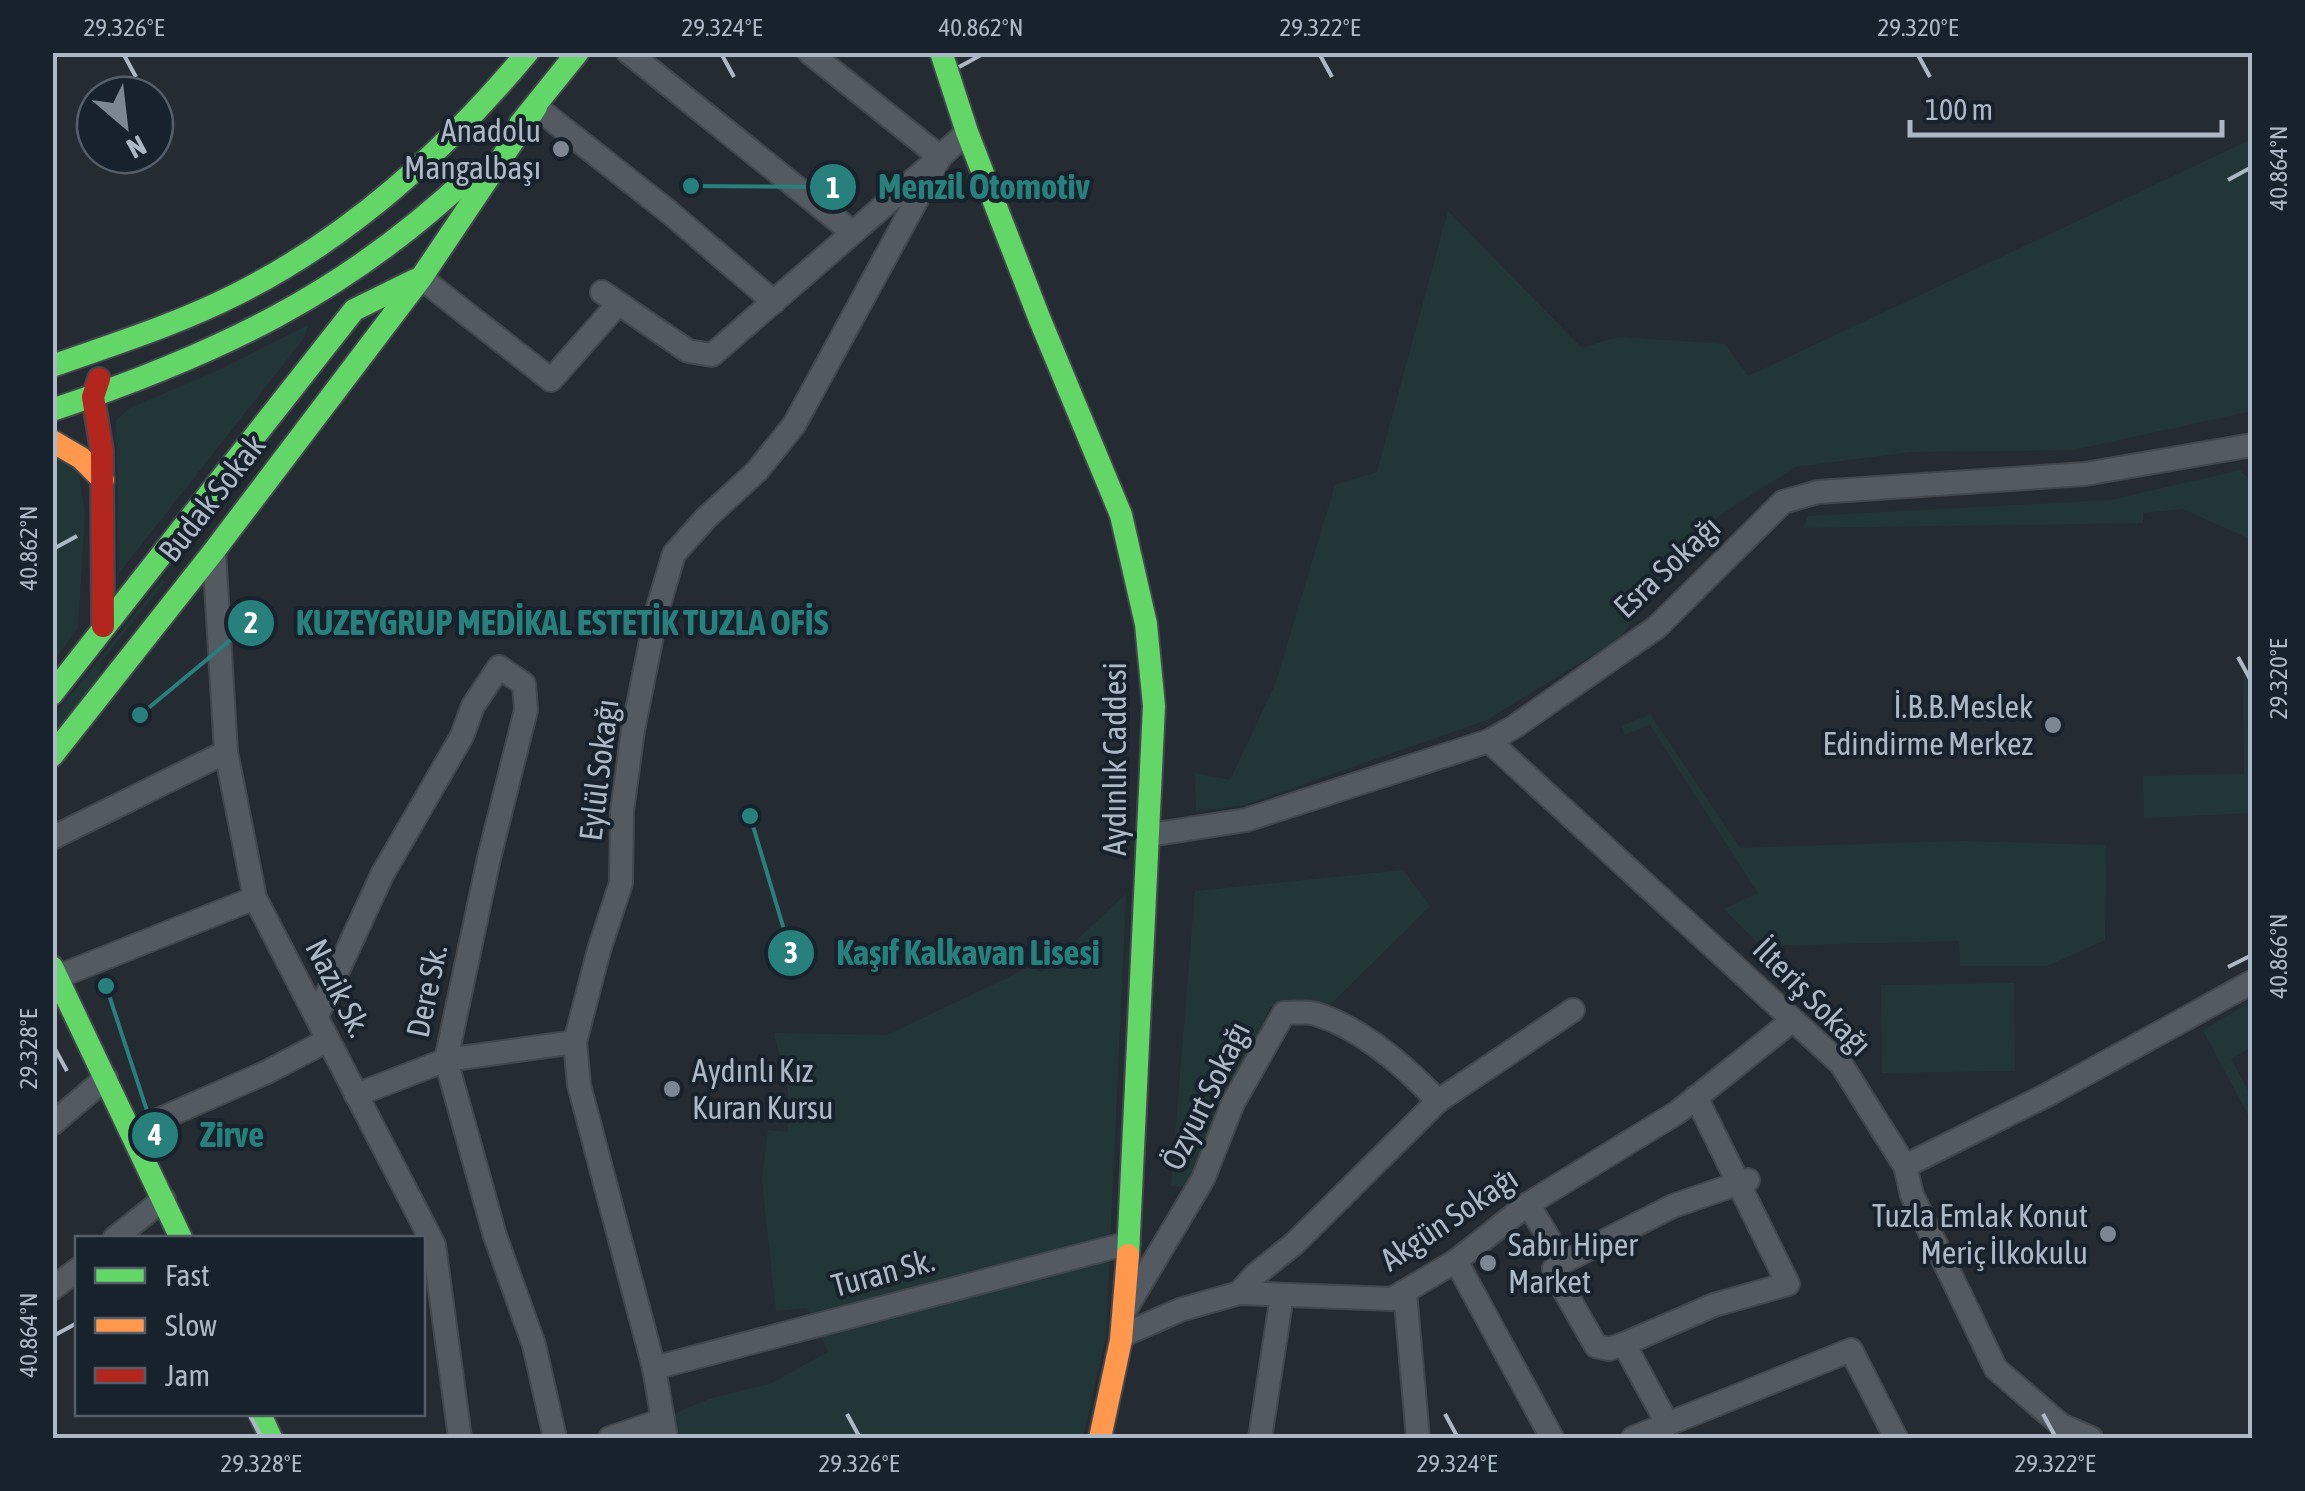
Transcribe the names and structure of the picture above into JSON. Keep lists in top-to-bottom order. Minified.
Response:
{"streets":{"main road":["Budak Sokak","Aydınlık Caddesi"],"street":["Esra Sokağı","Eylül Sokağı","Nazik Sk.","Dere Sk.","İlteriş Sokağı","Özyurt Sokağı","Akgün Sokağı","Turan Sk."]},"crossings":[["Budak Sokak","Nazik Sk."],["Esra Sokağı","Aydınlık Caddesi"],["Esra Sokağı","İlteriş Sokağı"],["Aydınlık Caddesi","Eylül Sokağı"],["Aydınlık Caddesi","Özyurt Sokağı"],["Aydınlık Caddesi","Akgün Sokağı"],["Aydınlık Caddesi","Turan Sk."],["Eylül Sokağı","Turan Sk."],["Nazik Sk.","Dere Sk."],["İlteriş Sokağı","Akgün Sokağı"],["Özyurt Sokağı","Akgün Sokağı"]],"places":["Anadolu Mangalbaşı","Menzil Otomotiv","KUZEYGRUP MEDİKAL ESTETİK TUZLA OFİS","İ.B.B.Meslek Edindirme Merkez","Kaşıf Kalkavan Lisesi","Zirve","Aydınlı Kız Kuran Kursu","Tuzla Emlak Konut Meriç İlkokulu","Sabır Hiper Market"],"legend":["Fast","Slow","Jam"],"scale_bar":"100 m","north":"bottom right","coordinates":["29.326°E","29.324°E","40.862°N","29.322°E","29.320°E","40.864°N","40.866°N","29.328°E"]}
